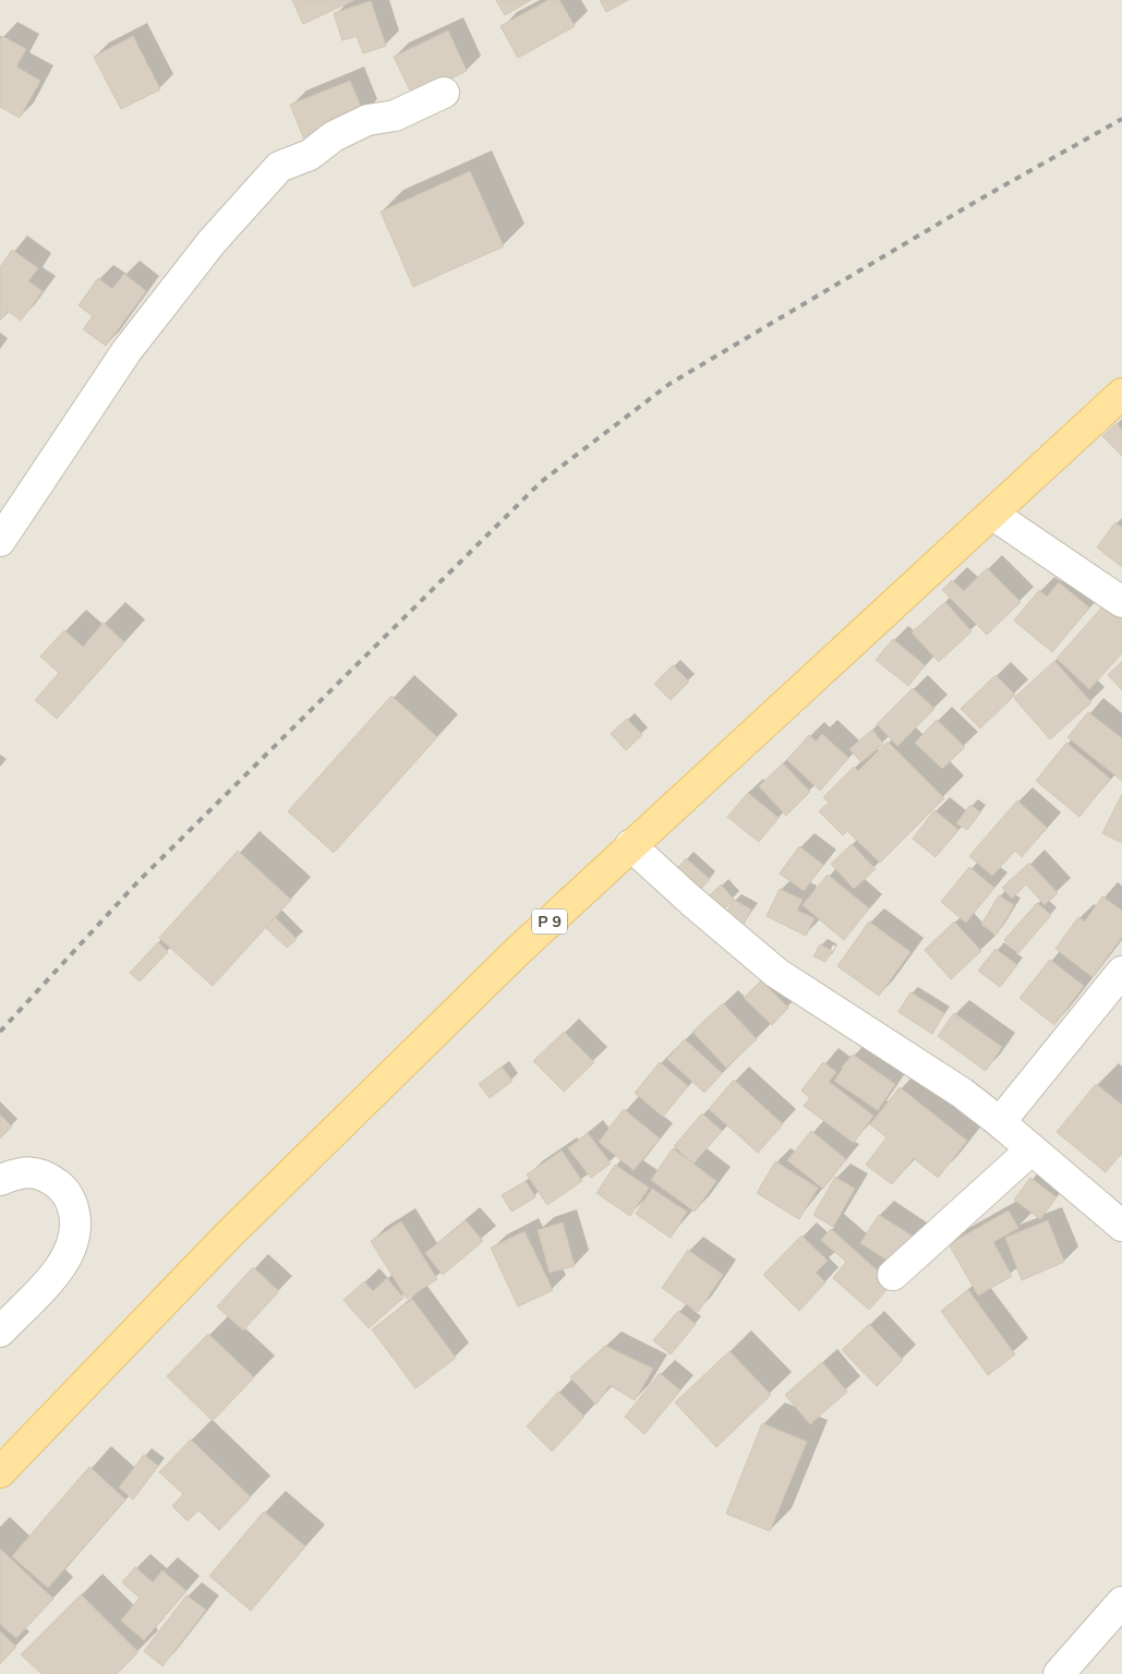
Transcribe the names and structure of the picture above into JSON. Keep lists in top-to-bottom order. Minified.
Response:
{"streets":{"main road":["P 9"]}}
